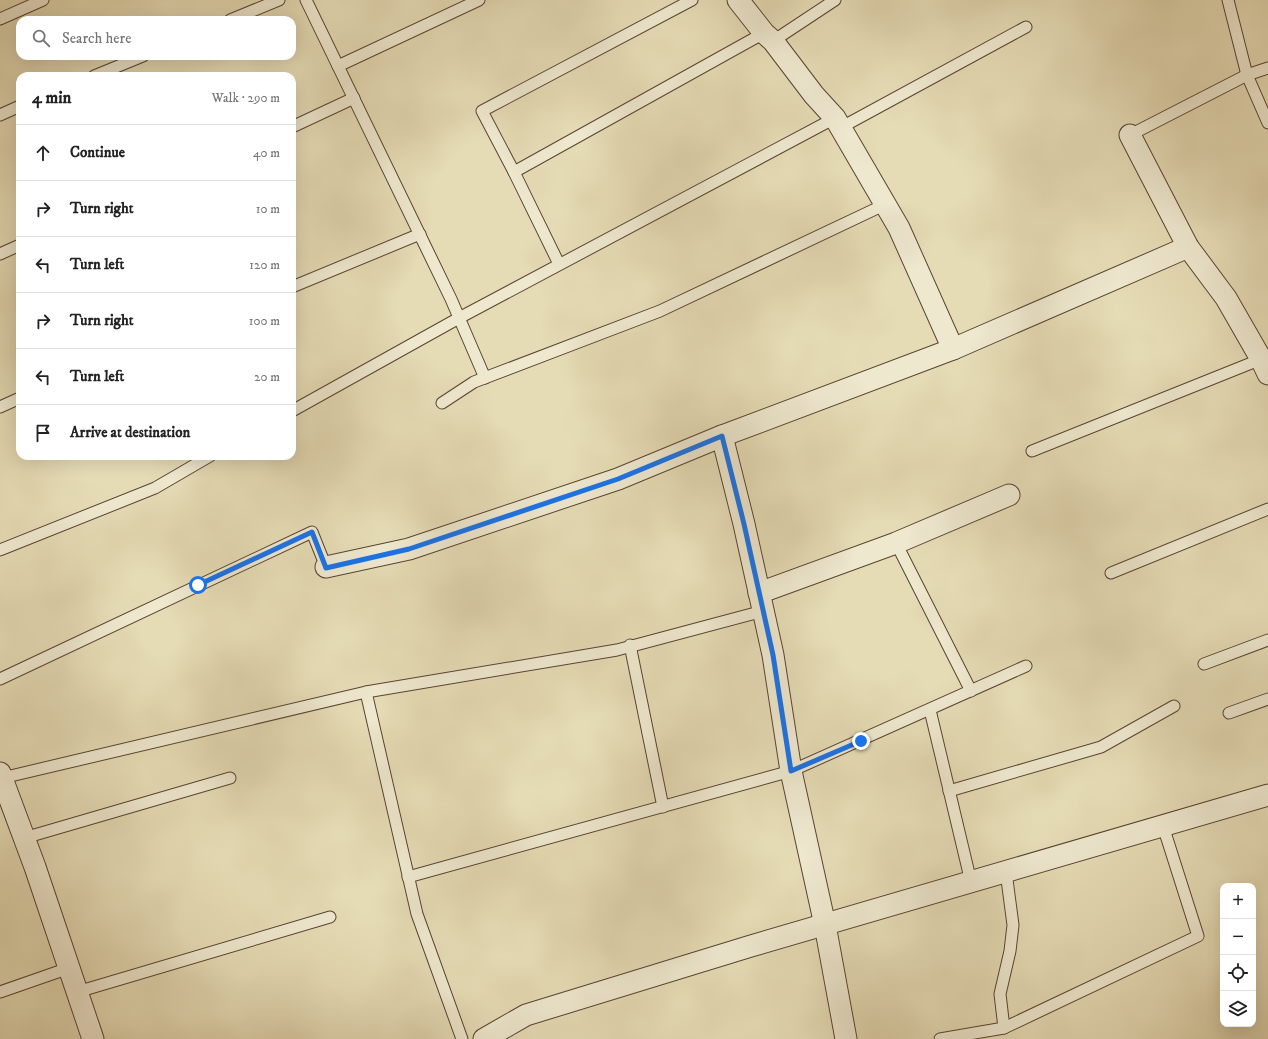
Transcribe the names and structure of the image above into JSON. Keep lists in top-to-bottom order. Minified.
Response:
{"page":{"search":"Search here","heading":["4 min","Walk · 290 m"],"list":[["Continue","40 m"],["Turn right","10 m"],["Turn left","120 m"],["Turn right","100 m"],["Turn left","20 m"],"Arrive at destination"],"map_buttons":["+","−"]}}
